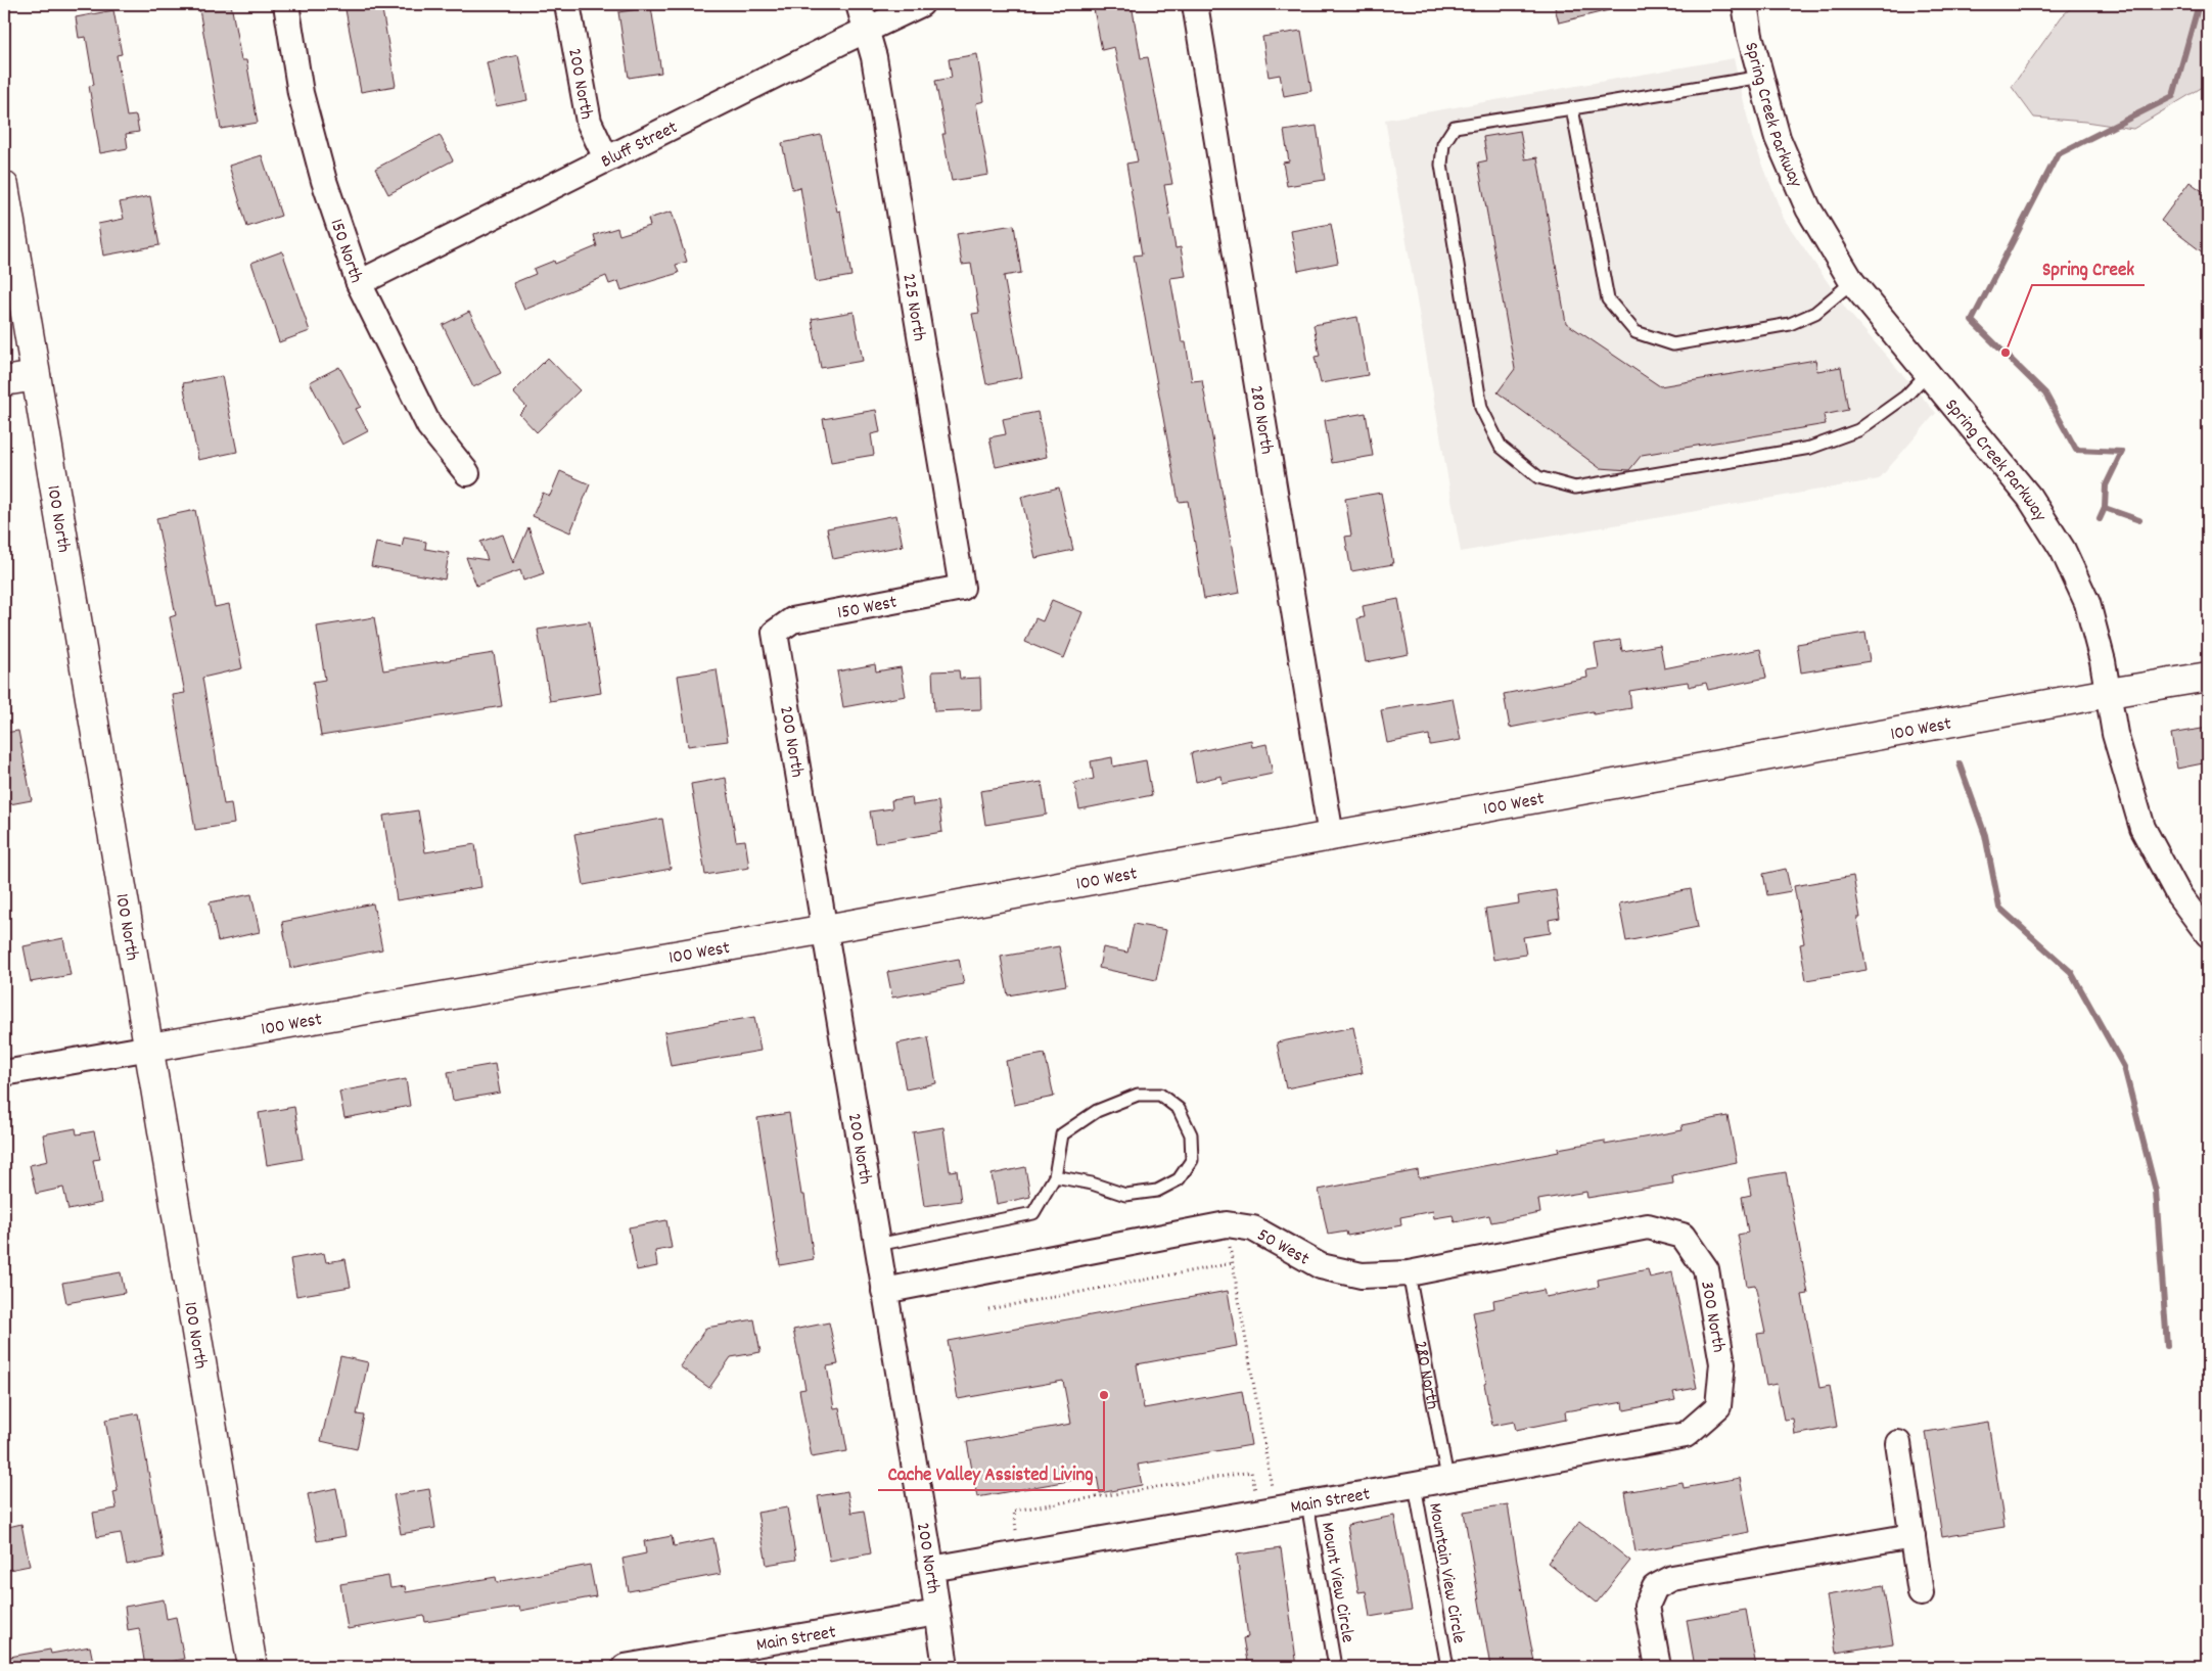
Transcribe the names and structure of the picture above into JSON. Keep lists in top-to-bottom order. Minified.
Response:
{"streets":{"street":["200 North","Spring Creek Parkway","Bluff Street","150 North","225 North","280 North","100 North","150 West","100 West","50 West","300 North","Main Street"],"lane":["Mountain View Circle","Mount View Circle"]},"crossings":[["200 North","Bluff Street"],["200 North","150 West"],["200 North","100 West"],["200 North","50 West"],["200 North","Main Street"],["Spring Creek Parkway","100 West"],["Bluff Street","150 North"],["Bluff Street","225 North"],["225 North","150 West"],["280 North","100 West"],["280 North","50 West"],["280 North","Main Street"],["100 North","100 West"],["50 West","300 North"],["300 North","Main Street"],["Main Street","Mountain View Circle"],["Main Street","Mount View Circle"]],"places":["Spring Creek","Cache Valley Assisted Living"]}
